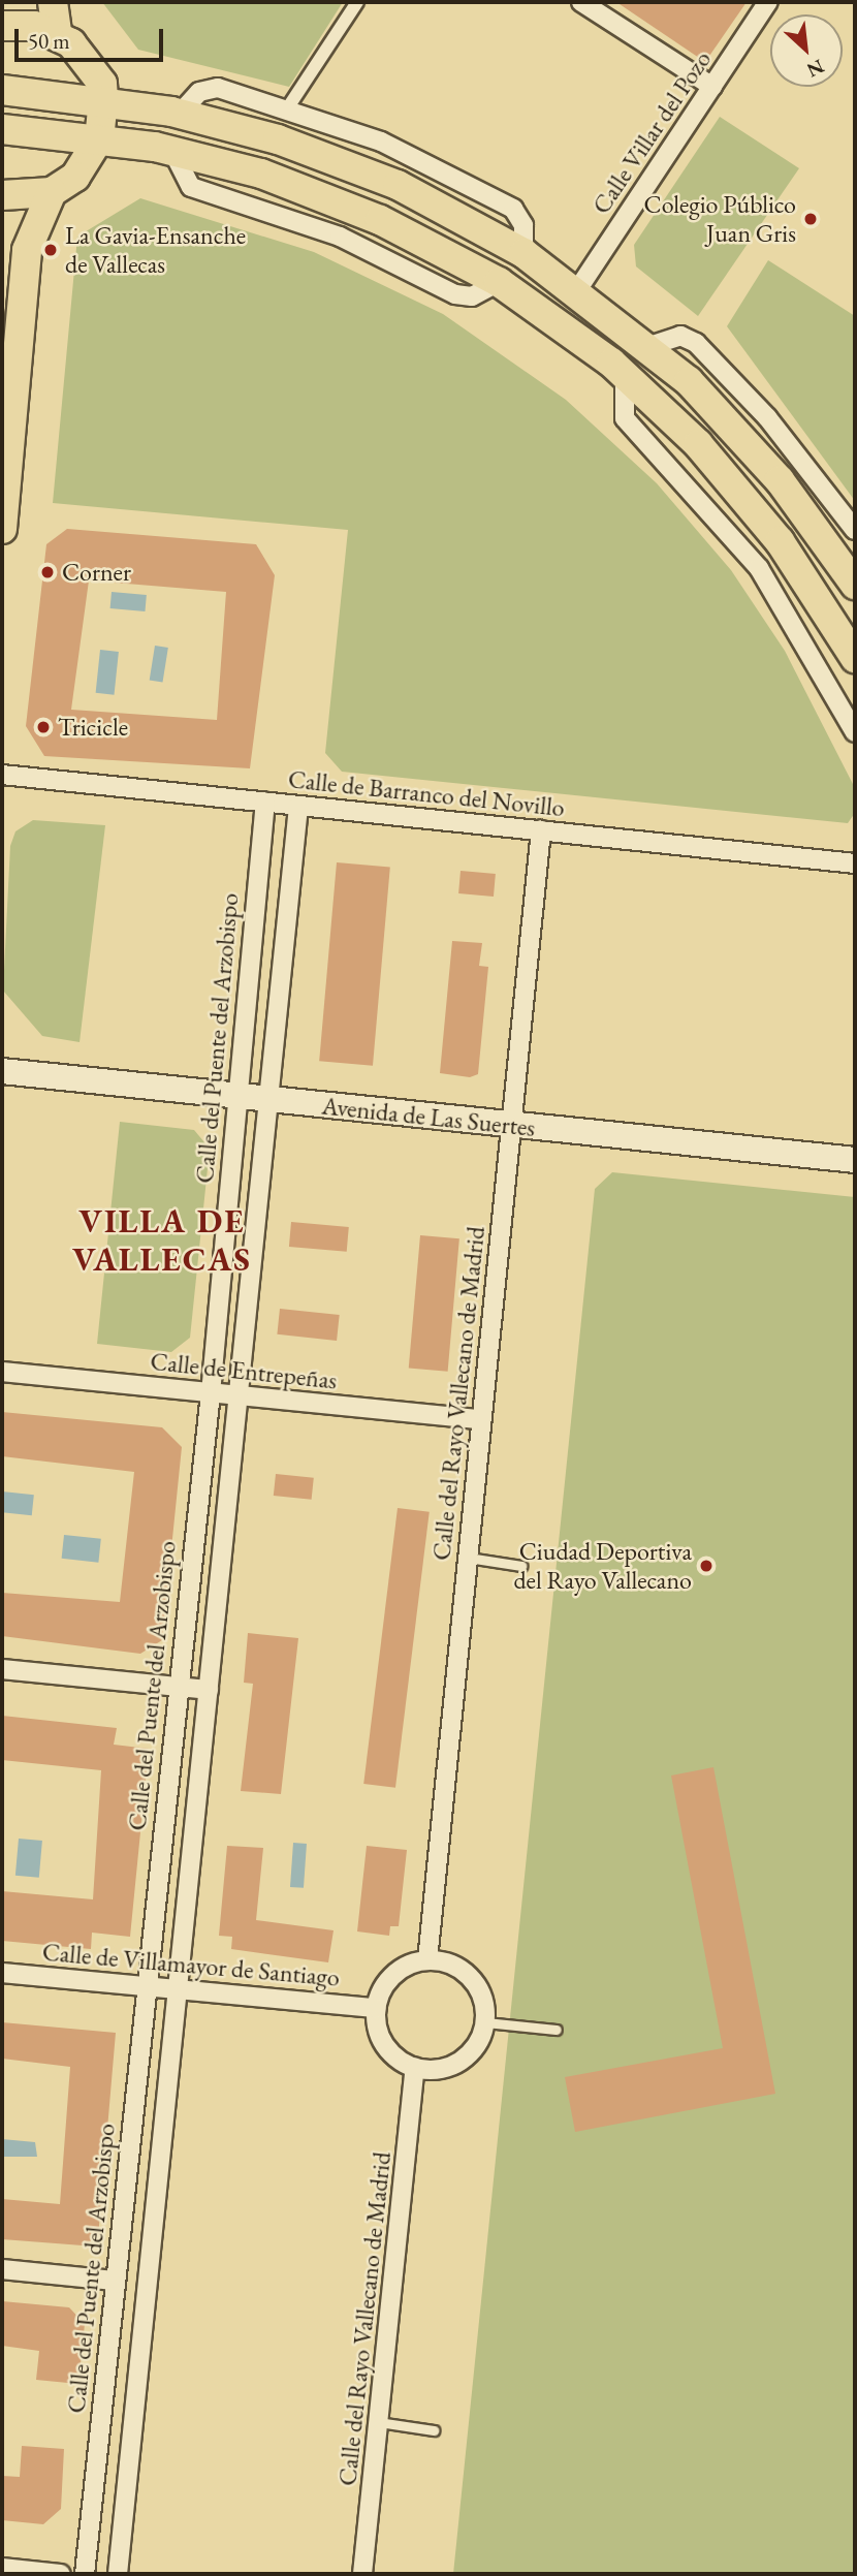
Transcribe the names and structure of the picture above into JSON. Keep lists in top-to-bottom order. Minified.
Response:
{"streets":{"main road":["Avenida de Las Suertes"],"street":["Calle Villar del Pozo","Calle de Barranco del Novillo","Calle del Puente del Arzobispo","Calle de Entrepeñas","Calle del Rayo Vallecano de Madrid","Calle de Villamayor de Santiago"]},"crossings":[["Calle de Barranco del Novillo","Calle del Puente del Arzobispo"],["Calle de Barranco del Novillo","Calle del Rayo Vallecano de Madrid"],["Calle del Puente del Arzobispo","Avenida de Las Suertes"],["Calle del Puente del Arzobispo","Calle de Entrepeñas"],["Calle del Puente del Arzobispo","Calle de Villamayor de Santiago"],["Avenida de Las Suertes","Calle del Rayo Vallecano de Madrid"],["Calle de Entrepeñas","Calle del Rayo Vallecano de Madrid"],["Calle del Rayo Vallecano de Madrid","Calle de Villamayor de Santiago"]],"districts":["VILLA DE VALLECAS"],"places":["Colegio Público Juan Gris","La Gavia-Ensanche de Vallecas","Corner","Tricicle","Ciudad Deportiva del Rayo Vallecano"],"scale_bar":"50 m","north":"bottom right"}
